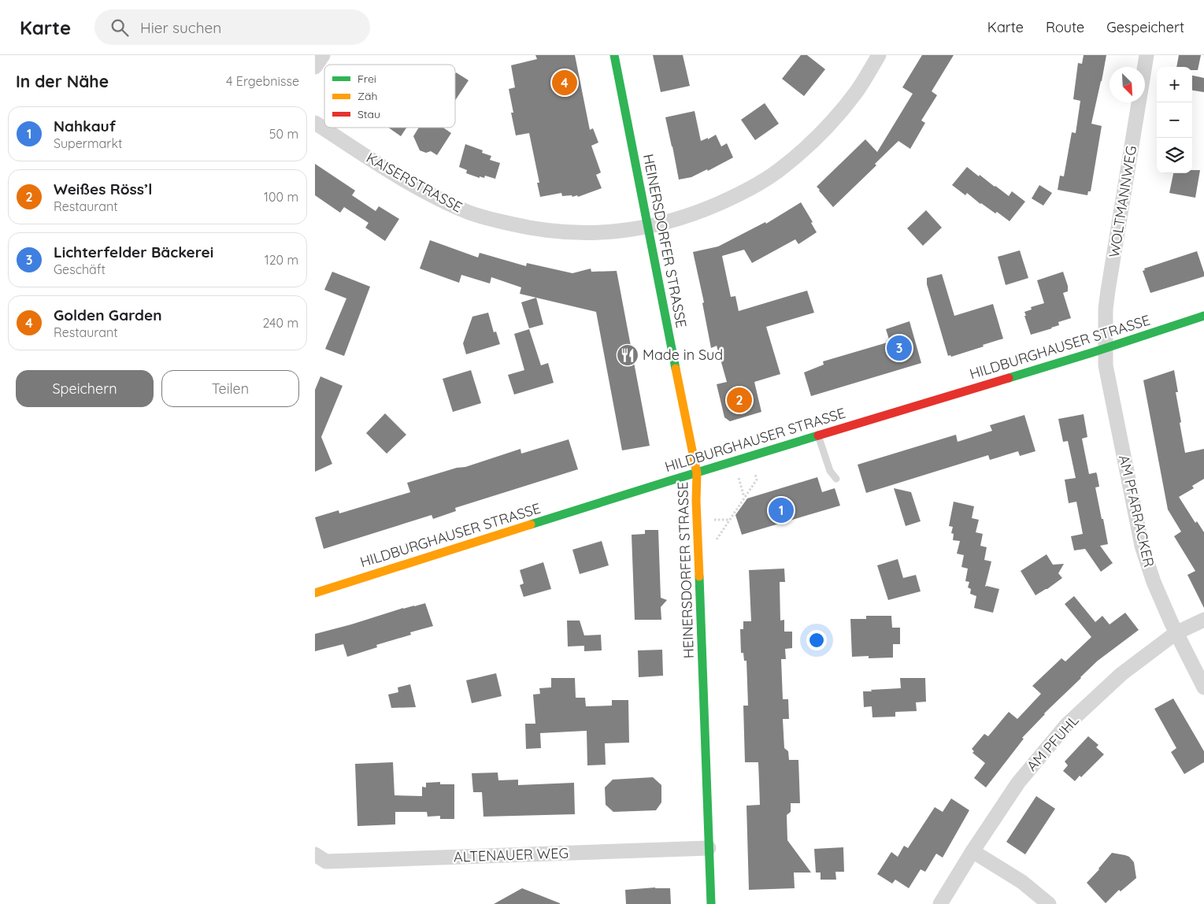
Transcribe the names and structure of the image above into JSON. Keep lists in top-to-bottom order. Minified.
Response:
{"streets":{"main road":["HEINERSDORFER STRASSE","HILDBURGHAUSER STRASSE"],"street":["KAISERSTRASSE","WOLTMANNWEG","AM PFARRACKER","AM PFUHL","ALTENAUER WEG"]},"crossings":[["KAISERSTRASSE","HEINERSDORFER STRASSE"],["WOLTMANNWEG","HILDBURGHAUSER STRASSE"],["WOLTMANNWEG","AM PFARRACKER"],["HEINERSDORFER STRASSE","HILDBURGHAUSER STRASSE"],["HEINERSDORFER STRASSE","ALTENAUER WEG"],["HILDBURGHAUSER STRASSE","AM PFARRACKER"],["AM PFARRACKER","AM PFUHL"]],"places":{"restaurant":["Made in Sud"]},"legend":["Frei","Zäh","Stau"],"north":"bottom right","page":{"header":"Karte","search":"Hier suchen","nav":["Karte","Route","Gespeichert"],"heading":["In der Nähe","4 Ergebnisse"],"map_buttons":["+","−"],"pins":["4","3","2","1"],"list":[{"mark":"1","name":"Nahkauf","note":"Supermarkt","value":"50 m"},{"mark":"2","name":"Weißes Röss’l","note":"Restaurant","value":"100 m"},{"mark":"3","name":"Lichterfelder Bäckerei","note":"Geschäft","value":"120 m"},{"mark":"4","name":"Golden Garden","note":"Restaurant","value":"240 m"}],"buttons":["Speichern","Teilen"]}}
